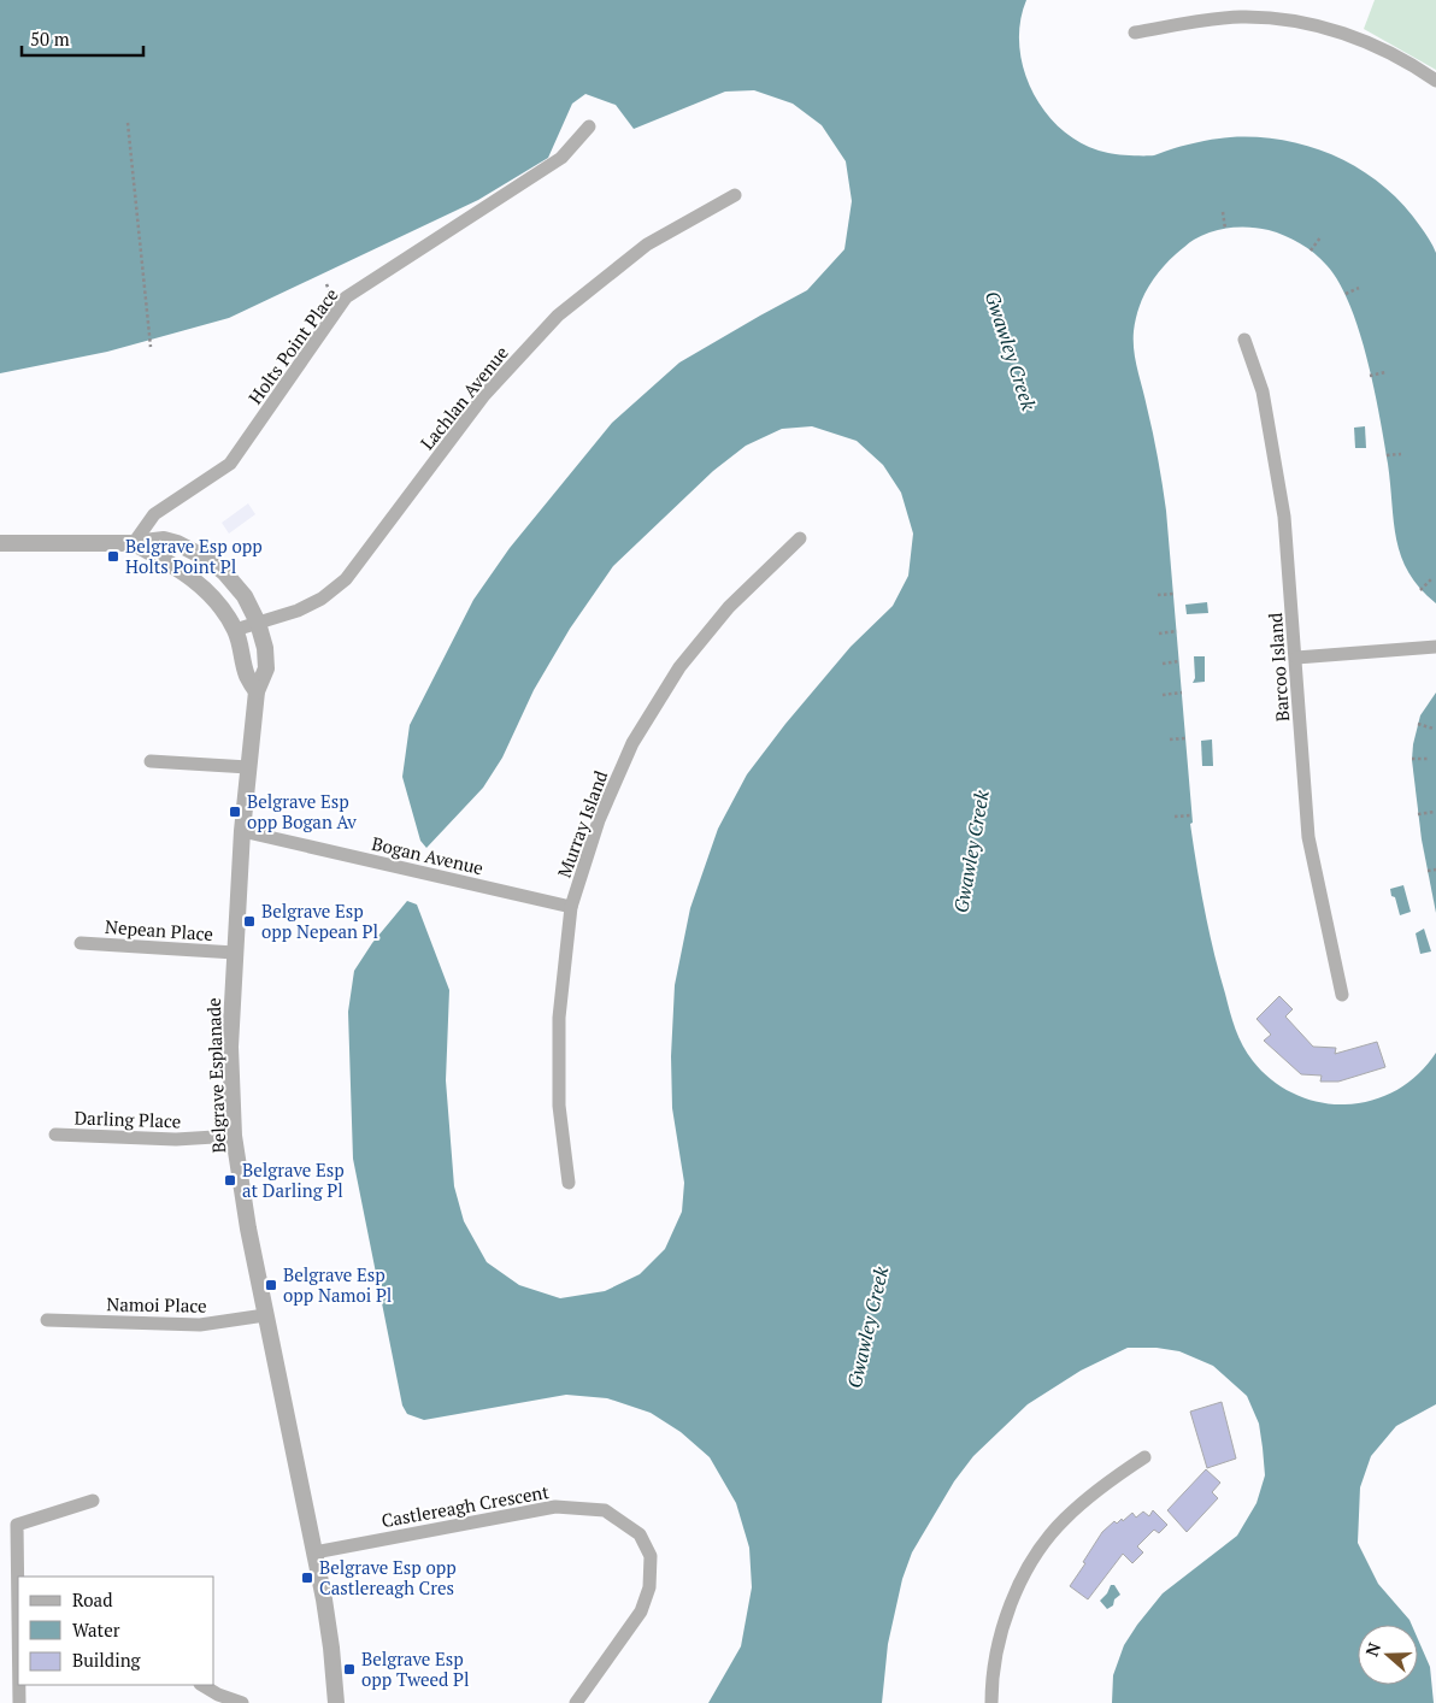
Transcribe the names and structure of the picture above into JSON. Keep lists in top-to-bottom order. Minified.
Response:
{"streets":{"street":["Holts Point Place","Lachlan Avenue","Barcoo Island","Murray Island","Bogan Avenue","Nepean Place","Belgrave Esplanade","Darling Place","Namoi Place","Castlereagh Crescent"]},"crossings":[["Holts Point Place","Belgrave Esplanade"],["Lachlan Avenue","Belgrave Esplanade"],["Murray Island","Bogan Avenue"],["Bogan Avenue","Belgrave Esplanade"],["Nepean Place","Belgrave Esplanade"],["Belgrave Esplanade","Darling Place"],["Belgrave Esplanade","Namoi Place"],["Belgrave Esplanade","Castlereagh Crescent"]],"water":["Gwawley Creek"],"places":{"transit":["Belgrave Esp opp Holts Point Pl","Belgrave Esp opp Bogan Av","Belgrave Esp opp Nepean Pl","Belgrave Esp at Darling Pl","Belgrave Esp opp Namoi Pl","Belgrave Esp opp Castlereagh Cres","Belgrave Esp opp Tweed Pl"]},"legend":["Road","Water","Building"],"scale_bar":"50 m","north":"left"}
